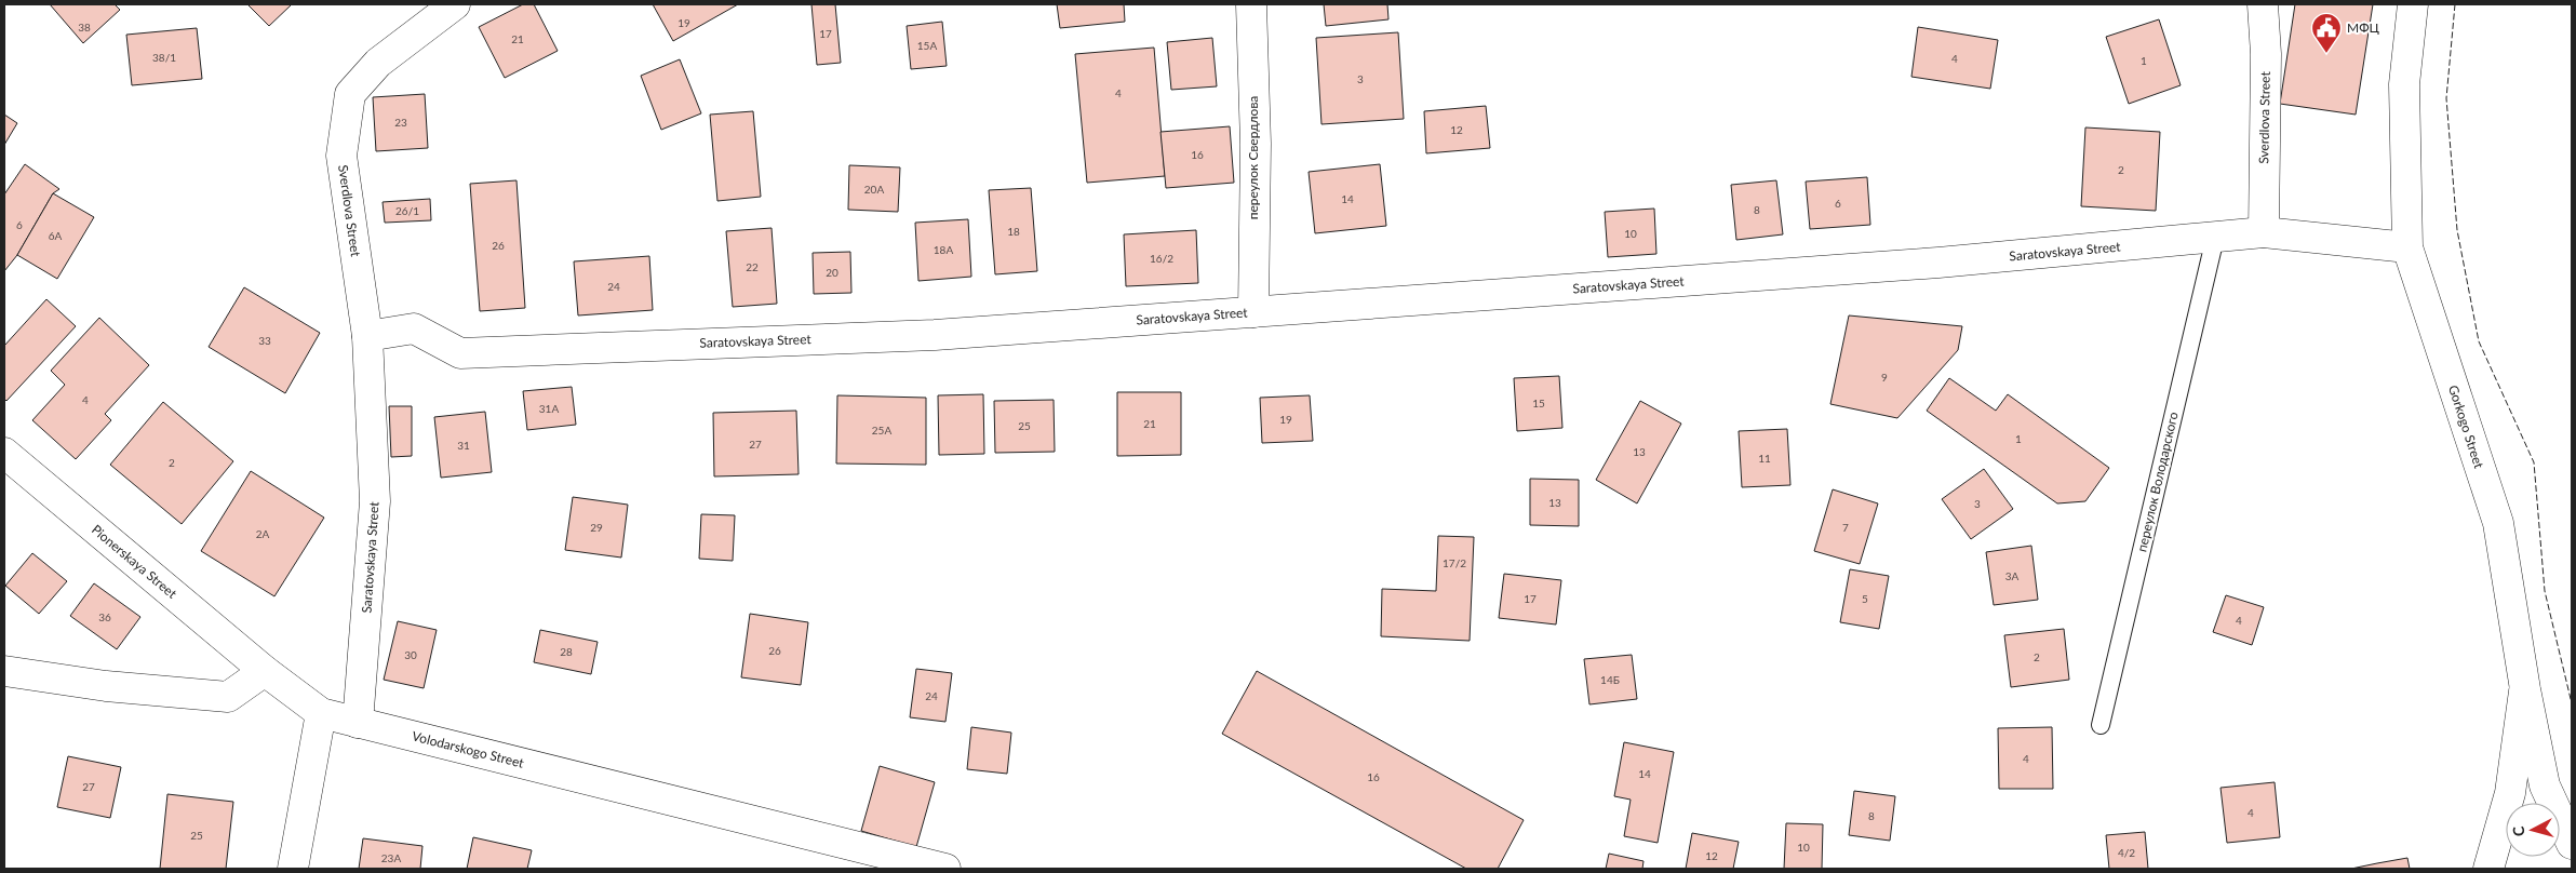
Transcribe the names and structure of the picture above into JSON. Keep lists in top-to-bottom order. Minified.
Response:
{"streets":{"street":["Sverdlova Street","переулок Свердлова","Saratovskaya Street","Gorkogo Street","Pionerskaya Street","Volodarskogo Street"],"lane":["переулок Володарского"]},"crossings":[["Sverdlova Street","Saratovskaya Street"],["переулок Свердлова","Saratovskaya Street"],["Saratovskaya Street","Gorkogo Street"],["Saratovskaya Street","переулок Володарского"],["Saratovskaya Street","Volodarskogo Street"],["Pionerskaya Street","Volodarskogo Street"]],"places":{"public building":["МФЦ"]},"house_numbers":["19","38","17","21","15А","38/1","4","1","3","4","23","12","16","2","20А","14","6","8","26/1","6","18","10","6А","26","18А","16/2","22","20","24","33","9","4","15","31А","19","21","25","25А","1","27","31","13","11","2","13","3","29","7","2А","17/2","3А","17","5","36","4","26","28","30","2","14Б","24","4","14","16","27","4","8","25","10","4/2","12","23А"],"north":"left"}
